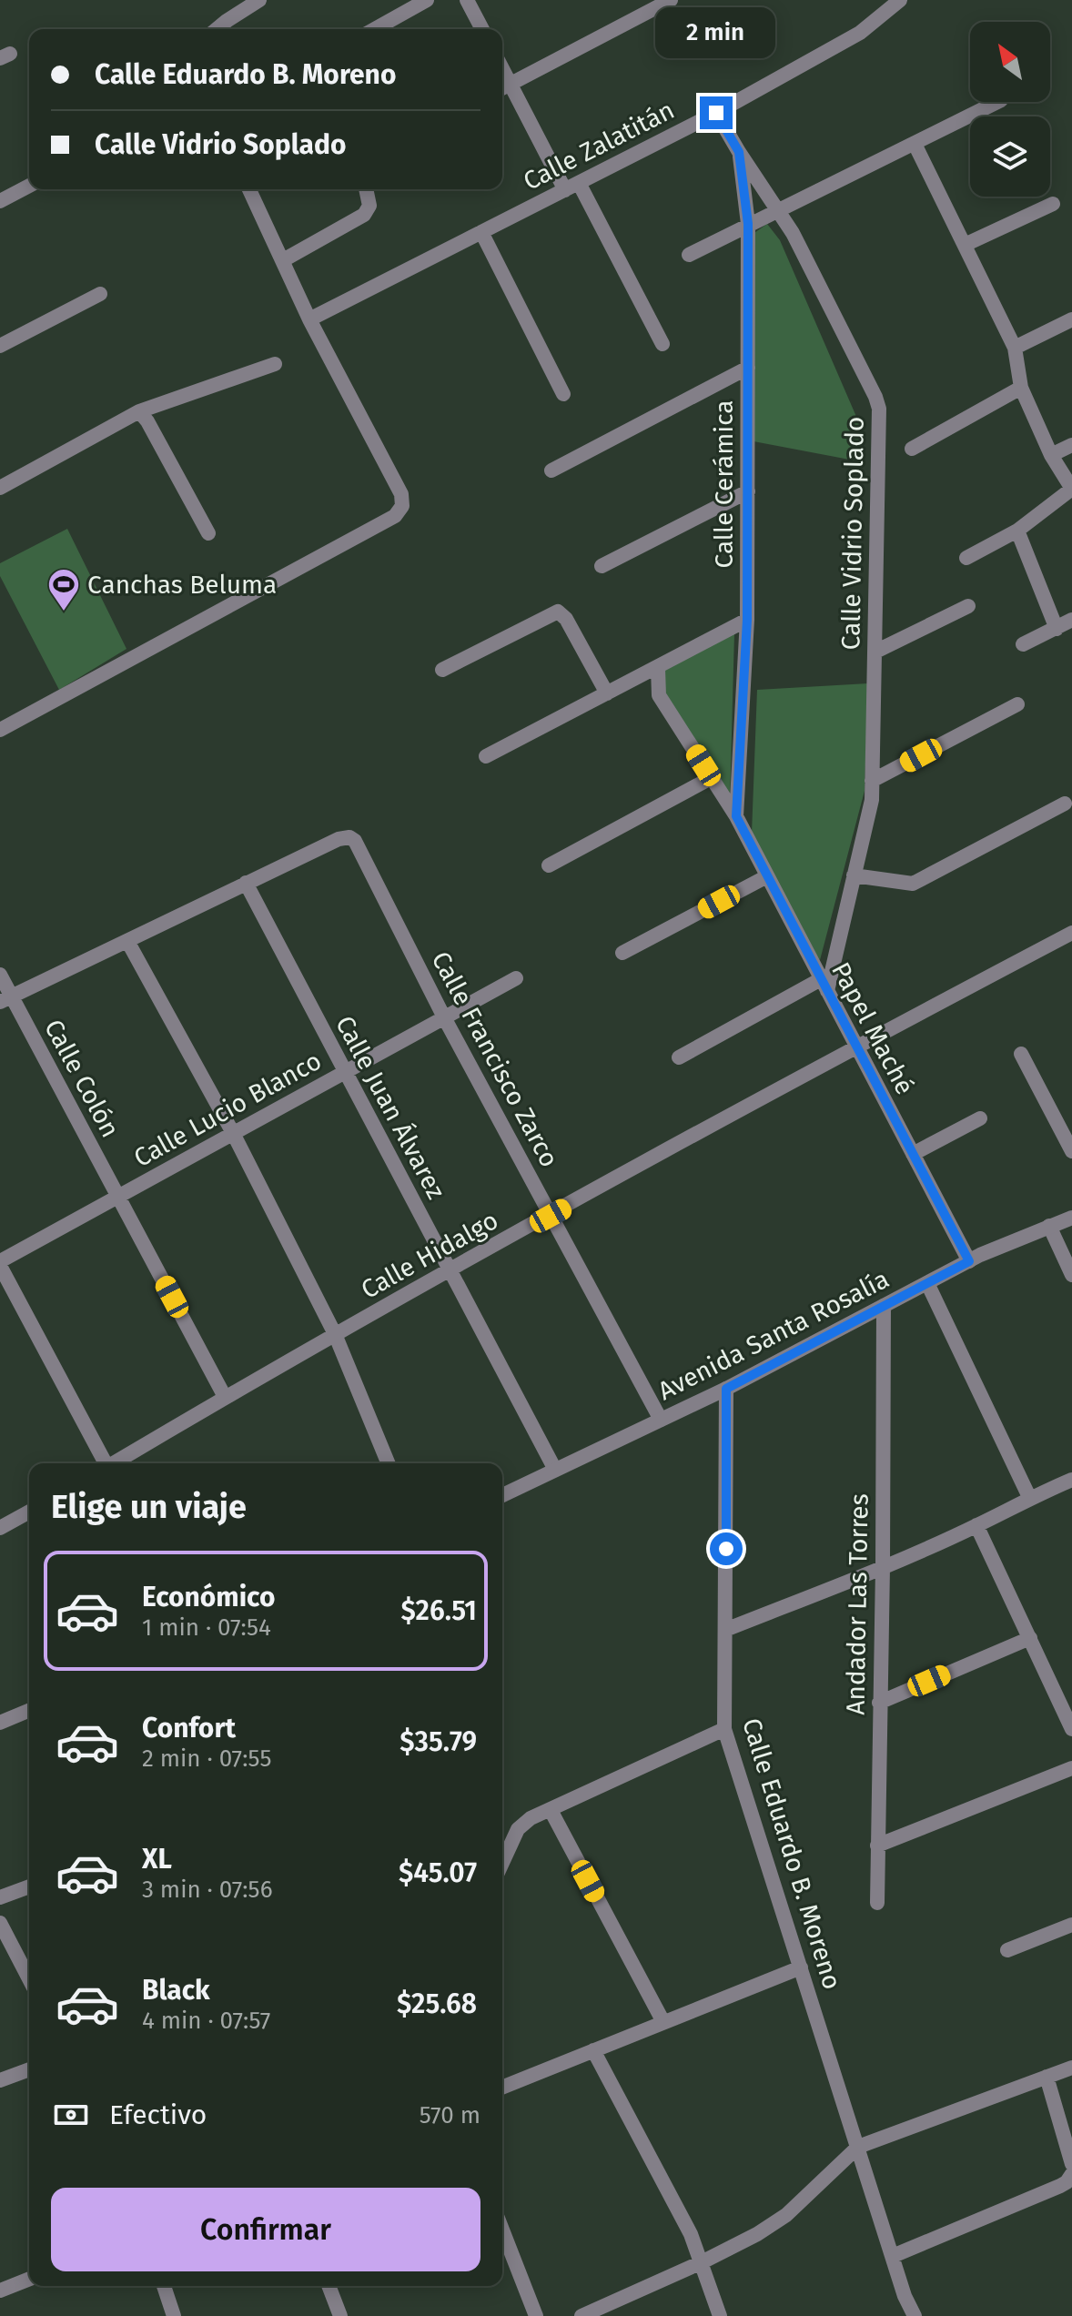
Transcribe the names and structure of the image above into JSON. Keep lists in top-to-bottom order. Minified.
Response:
{"streets":{"street":["Calle Zalatitán","Calle Cerámica","Calle Vidrio Soplado","Papel Maché","Calle Francisco Zarco","Calle Colón","Calle Juan Álvarez","Calle Lucio Blanco","Calle Hidalgo","Avenida Santa Rosalía","Andador Las Torres","Calle Eduardo B. Moreno"]},"crossings":[["Calle Zalatitán","Calle Vidrio Soplado"],["Calle Cerámica","Calle Vidrio Soplado"],["Calle Cerámica","Papel Maché"],["Calle Vidrio Soplado","Papel Maché"],["Papel Maché","Calle Hidalgo"],["Papel Maché","Avenida Santa Rosalía"],["Calle Francisco Zarco","Calle Juan Álvarez"],["Calle Francisco Zarco","Calle Lucio Blanco"],["Calle Francisco Zarco","Calle Hidalgo"],["Calle Francisco Zarco","Avenida Santa Rosalía"],["Calle Colón","Calle Lucio Blanco"],["Calle Colón","Calle Hidalgo"],["Calle Juan Álvarez","Calle Lucio Blanco"],["Calle Juan Álvarez","Calle Hidalgo"],["Calle Juan Álvarez","Avenida Santa Rosalía"],["Avenida Santa Rosalía","Andador Las Torres"],["Avenida Santa Rosalía","Calle Eduardo B. Moreno"]],"places":{"sports":["Canchas Beluma"]},"north":"top left","page":{"bubble":"2 min","banner":["Calle Eduardo B. Moreno","Calle Vidrio Soplado"],"heading":"Elige un viaje","list":[{"name":"Económico","note":"1 min · 07:54","value":"$26.51"},{"name":"Confort","note":"2 min · 07:55","value":"$35.79"},{"name":"XL","note":"3 min · 07:56","value":"$45.07"},{"name":"Black","note":"4 min · 07:57","value":"$25.68"}],"pay":["Efectivo","570 m"],"buttons":"Confirmar"}}
